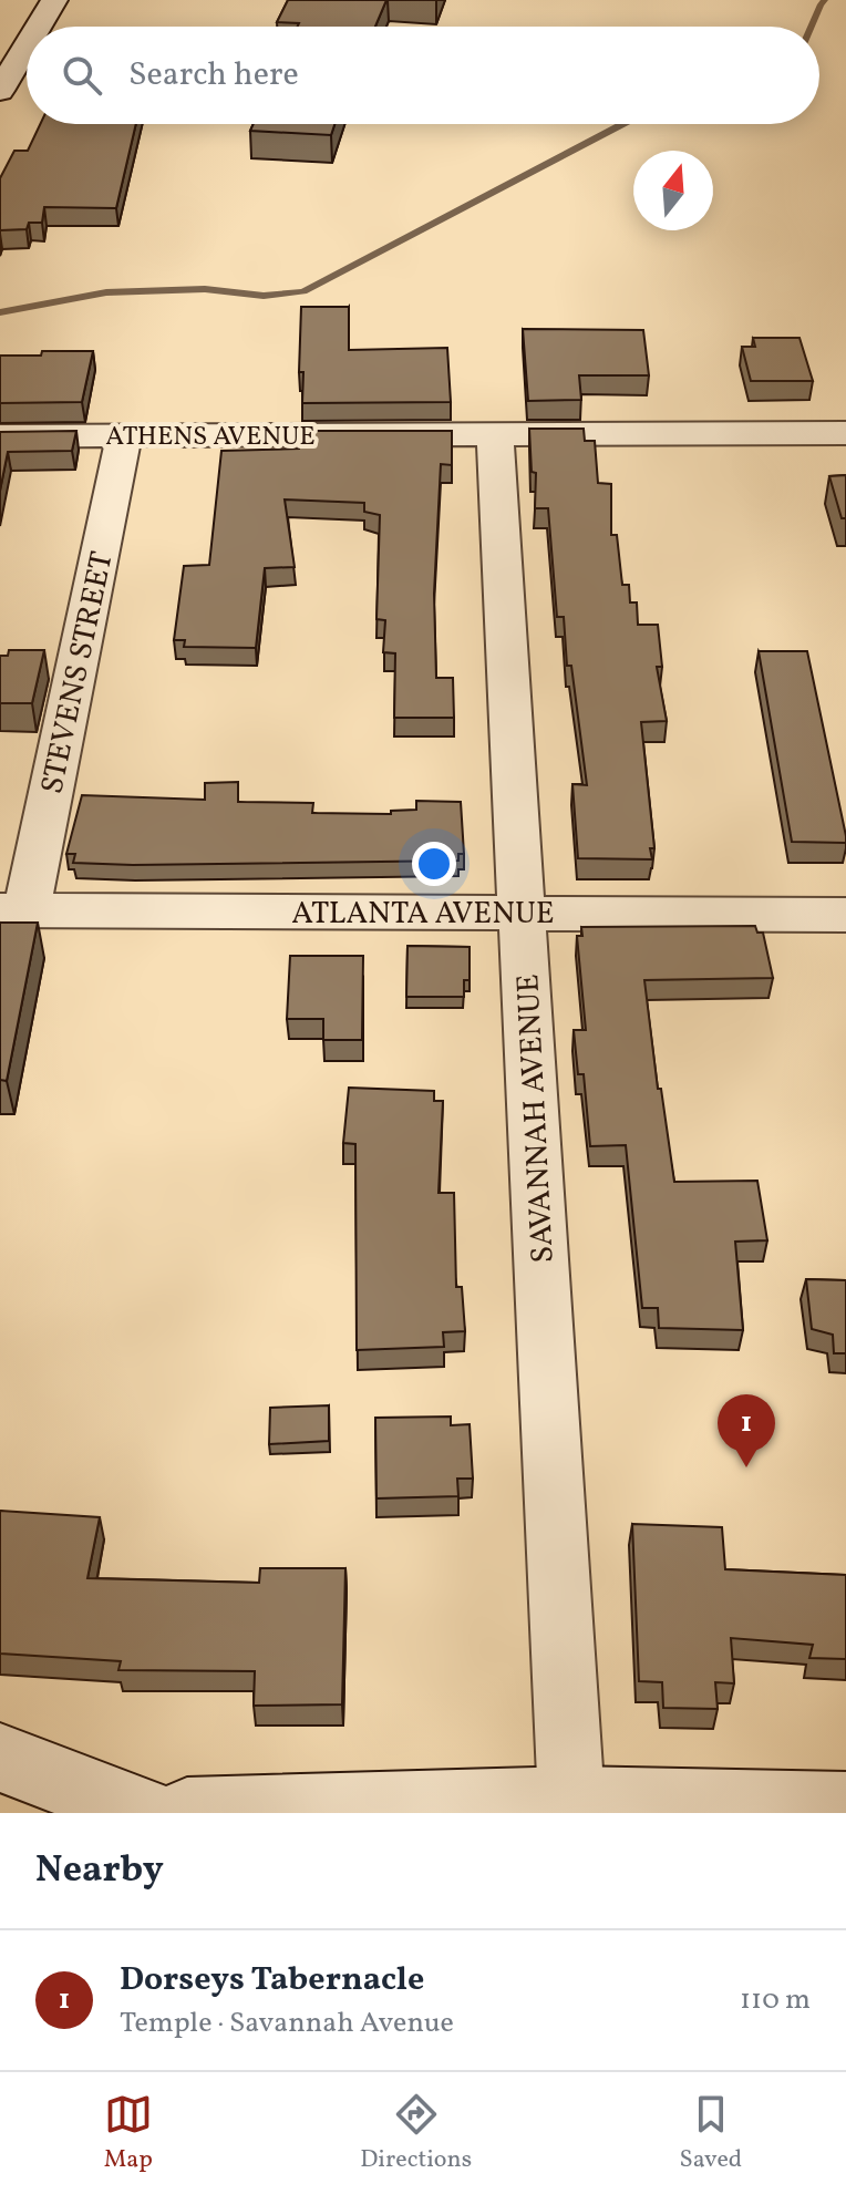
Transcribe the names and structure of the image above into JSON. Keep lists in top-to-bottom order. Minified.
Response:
{"streets":{"street":["ATHENS AVENUE","STEVENS STREET","ATLANTA AVENUE","SAVANNAH AVENUE"]},"crossings":[["ATHENS AVENUE","STEVENS STREET"],["ATHENS AVENUE","SAVANNAH AVENUE"],["STEVENS STREET","ATLANTA AVENUE"],["ATLANTA AVENUE","SAVANNAH AVENUE"]],"north":"top","page":{"search":"Search here","pins":"1","heading":"Nearby","list":[{"mark":"1","name":"Dorseys Tabernacle","note":"Temple · Savannah Avenue","value":"110 m"}],"nav":["Map","Directions","Saved"]}}
